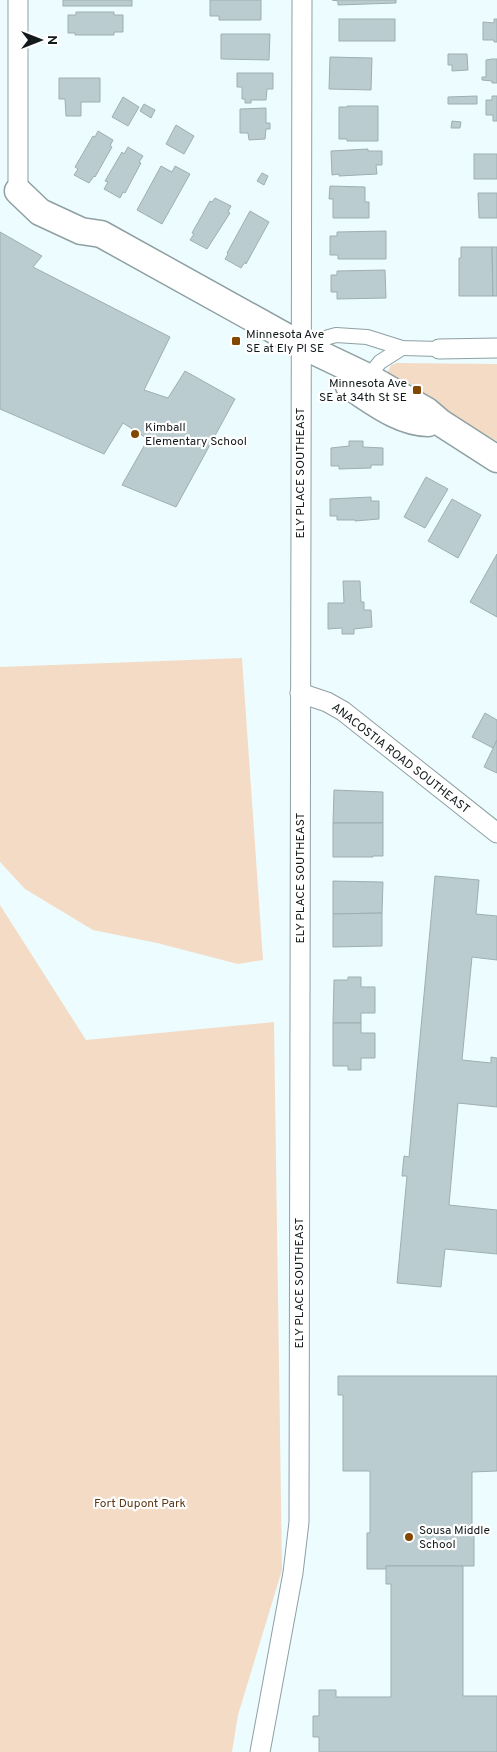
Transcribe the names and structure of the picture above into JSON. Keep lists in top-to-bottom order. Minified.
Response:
{"streets":{"street":["ELY PLACE SOUTHEAST","ANACOSTIA ROAD SOUTHEAST"]},"crossings":[["ELY PLACE SOUTHEAST","ANACOSTIA ROAD SOUTHEAST"]],"parks":["Fort Dupont Park"],"places":{"transit":["Minnesota Ave SE at Ely Pl SE","Minnesota Ave SE at 34th St SE"],"other":["Kimball Elementary School","Sousa Middle School"]},"north":"right"}
